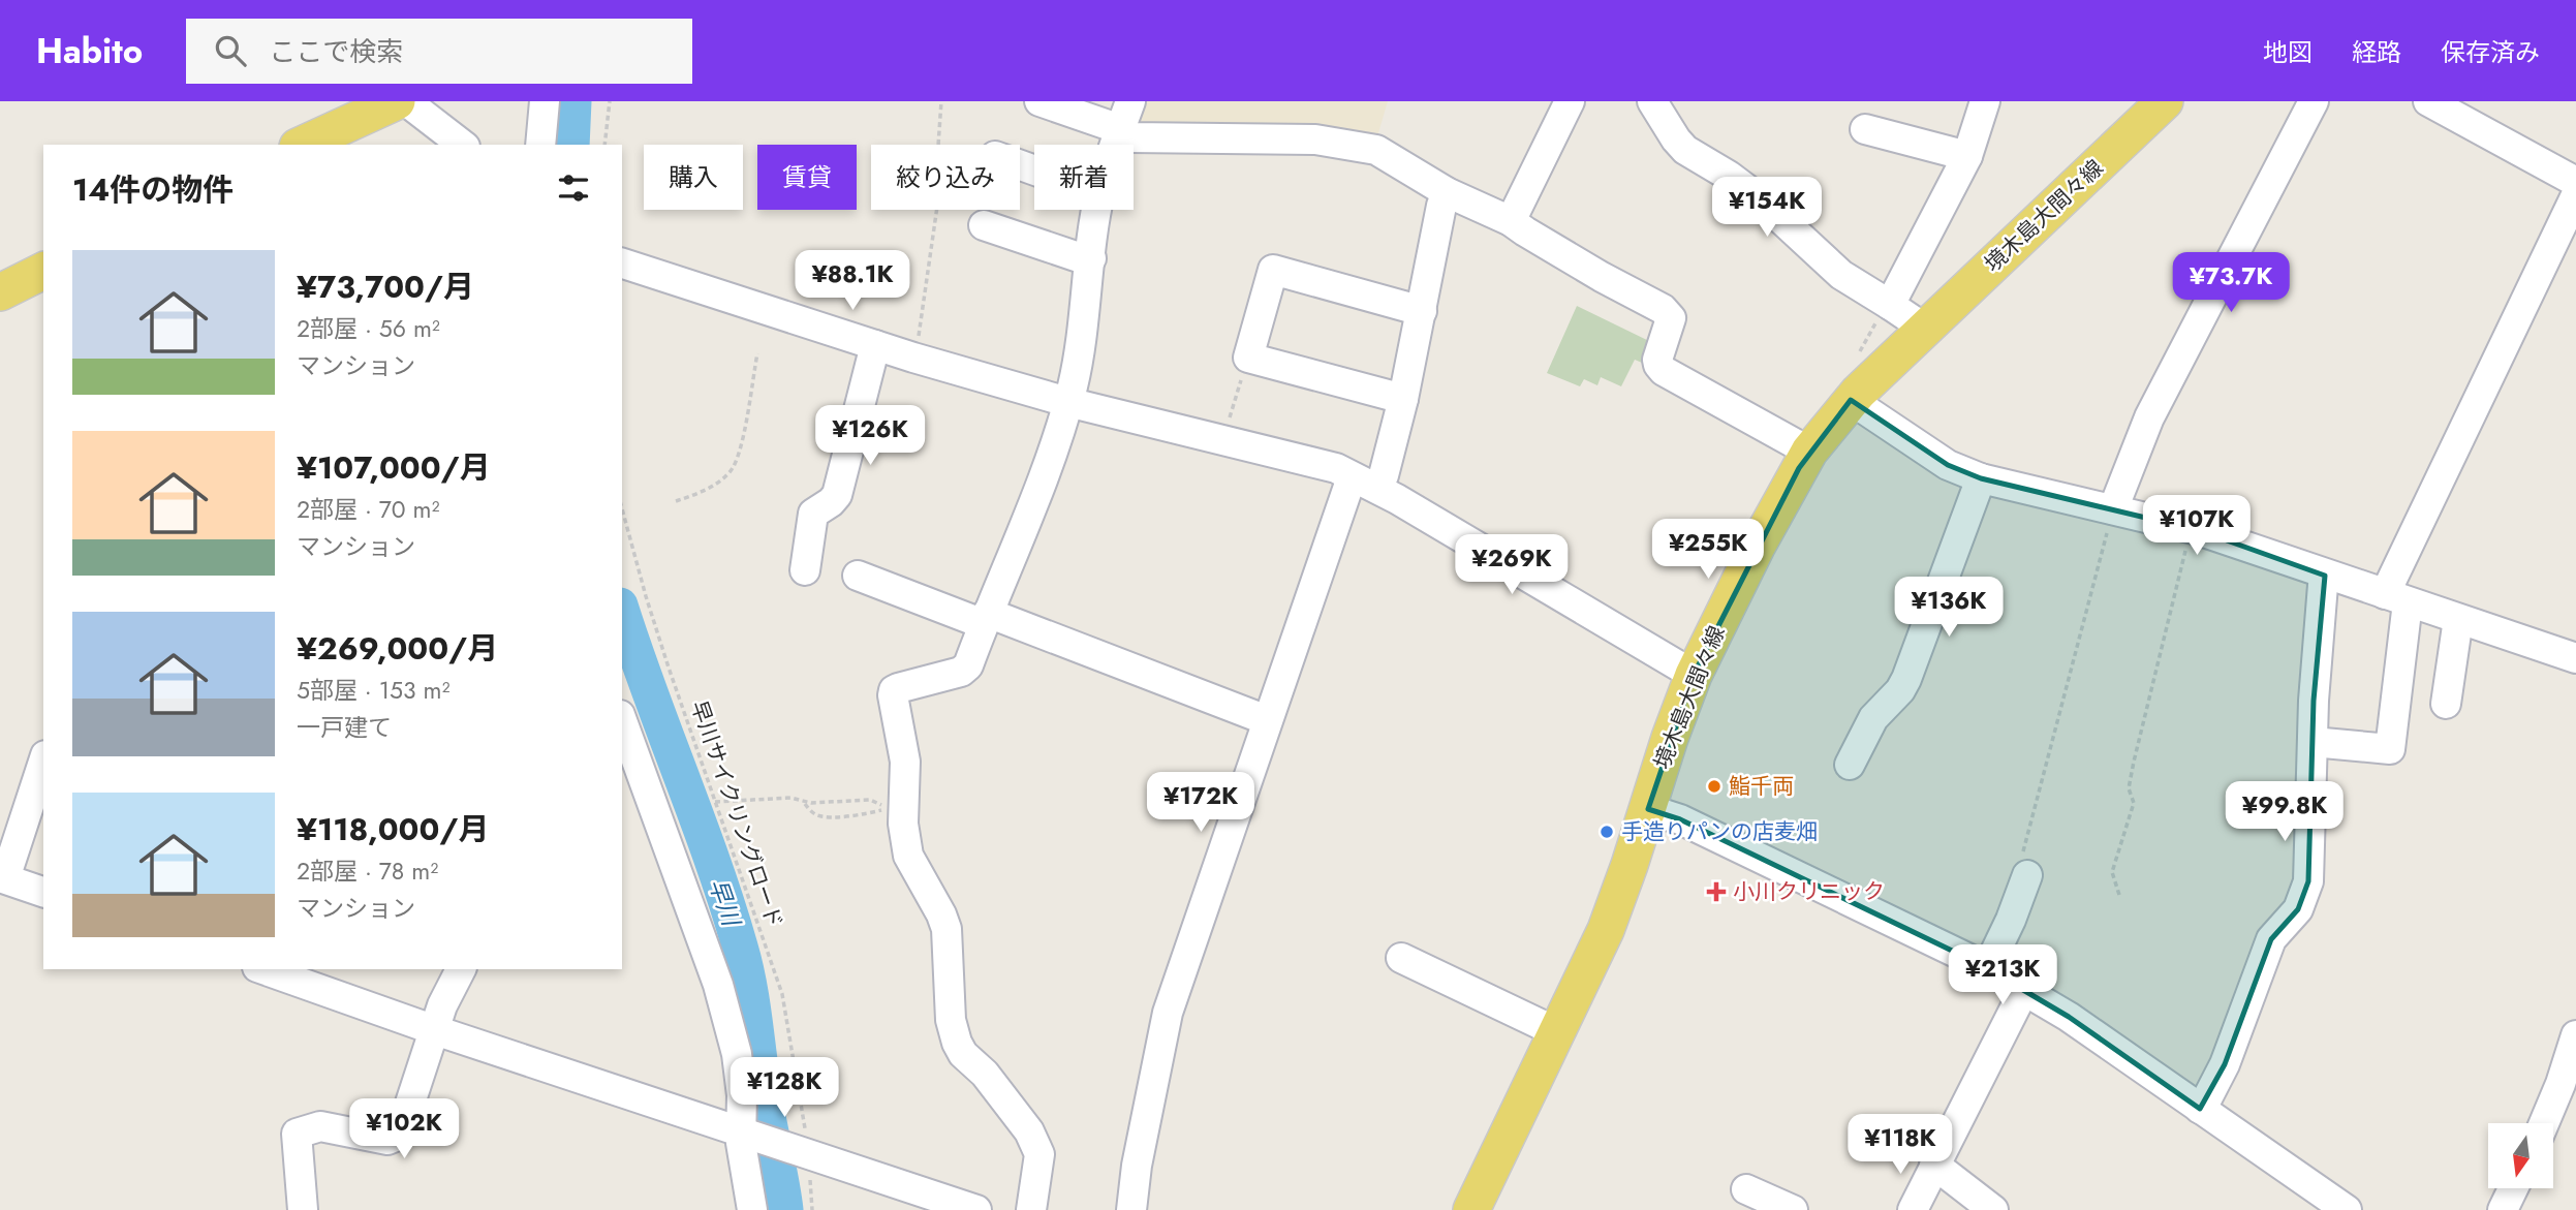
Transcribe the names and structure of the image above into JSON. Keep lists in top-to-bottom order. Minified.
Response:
{"streets":{"main road":["境木島大間々線"],"path":["早川サイクリングロード"]},"water":["早川"],"places":{"other":["鮨千両","手造りパンの店麦畑"],"health":["小川クリニック"]},"north":"bottom","page":{"header":"Habito","search":"ここで検索","nav":["地図","経路","保存済み"],"chip":["購入","賃貸","絞り込み","新着"],"heading":"14件の物件","price":["¥154K","¥88.1K","¥73.7K","¥126K","¥107K","¥255K","¥269K","¥136K","¥172K","¥99.8K","¥213K","¥128K","¥102K","¥118K"],"list":[{"name":"¥73,700/月","note":"2部屋 · 56 m² · マンション"},{"name":"¥107,000/月","note":"2部屋 · 70 m² · マンション"},{"name":"¥269,000/月","note":"5部屋 · 153 m² · 一戸建て"},{"name":"¥118,000/月","note":"2部屋 · 78 m² · マンション"}]}}
